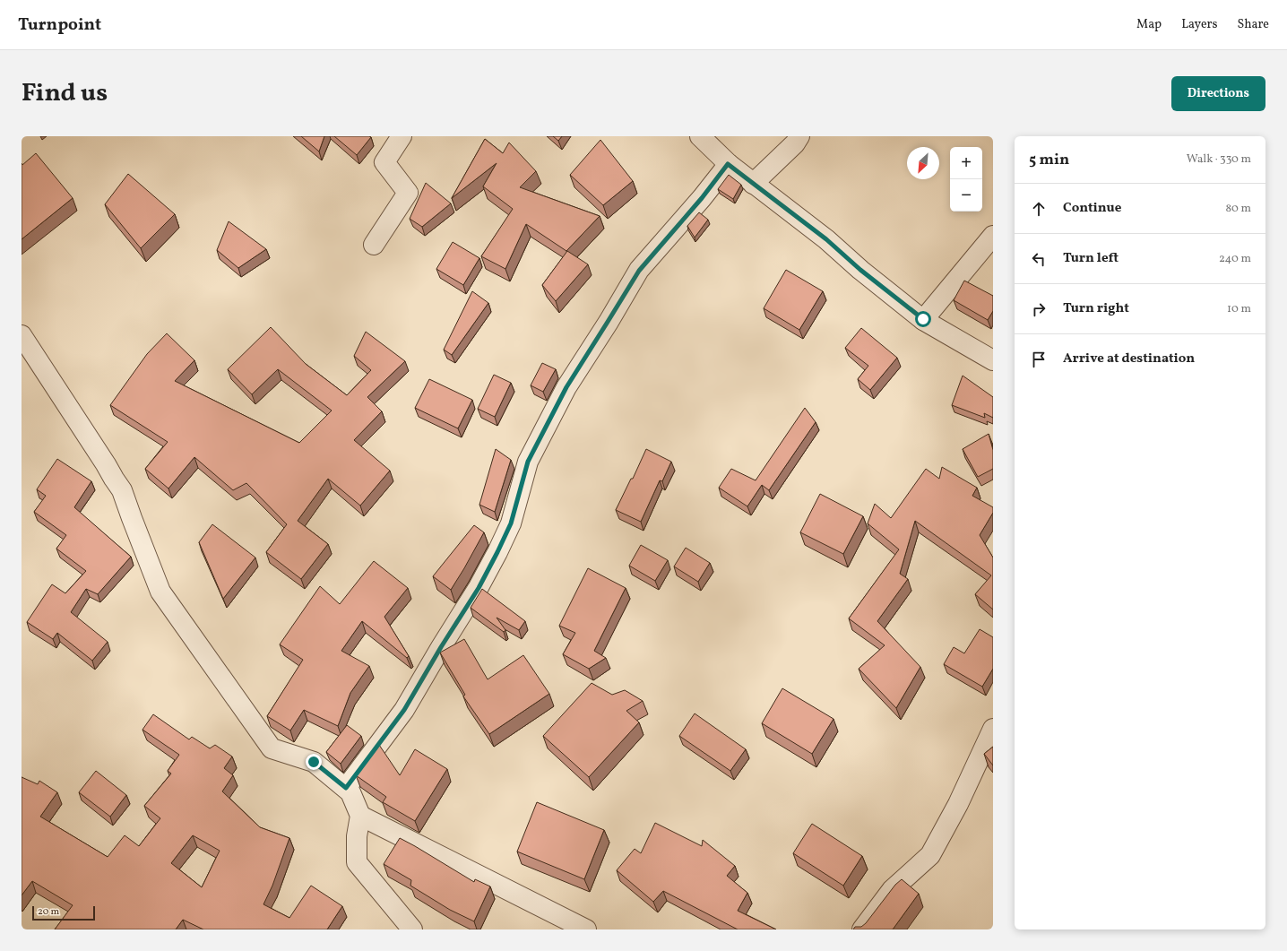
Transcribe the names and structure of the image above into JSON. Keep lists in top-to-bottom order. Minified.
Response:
{"scale_bar":"20 m","north":"bottom left","page":{"header":"Turnpoint","nav":["Map","Layers","Share"],"title":"Find us","buttons":"Directions","heading":["5 min","Walk · 330 m"],"map_buttons":["+","−"],"list":[["Continue","80 m"],["Turn left","240 m"],["Turn right","10 m"],"Arrive at destination"],"scale":"20 m"}}
